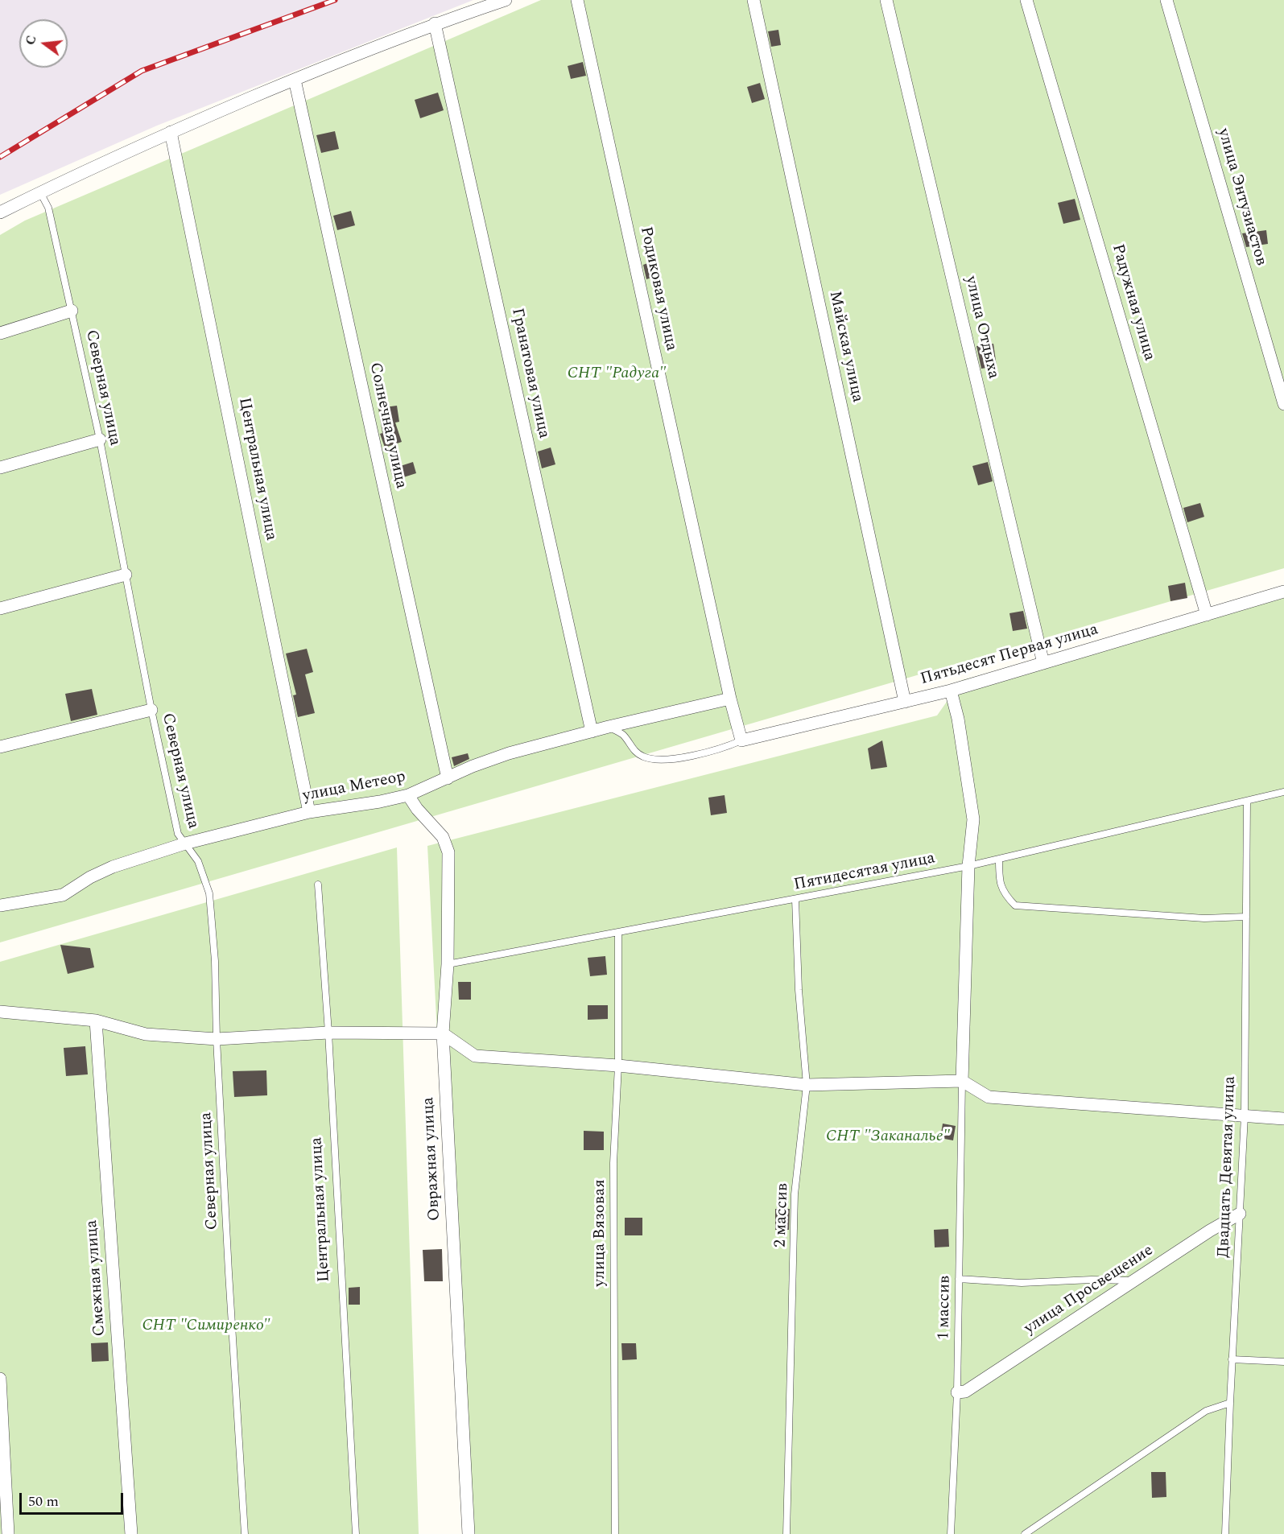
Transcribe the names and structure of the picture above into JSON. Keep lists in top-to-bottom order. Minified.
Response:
{"streets":{"street":["улица Энтузиастов","Родиковая улица","Радужная улица","улица Отдыха","Майская улица","Гранатовая улица","Солнечная улица","Центральная улица","Пятьдесят Первая улица","улица Метеор","Овражная улица","Смежная улица","улица Просвещение"],"lane":["Северная улица","Пятидесятая улица","Двадцать Девятая улица","2 массив","улица Вязовая","1 массив"]},"crossings":[["Родиковая улица","улица Метеор"],["Радужная улица","Пятьдесят Первая улица"],["улица Отдыха","Пятьдесят Первая улица"],["Майская улица","Пятьдесят Первая улица"],["Гранатовая улица","улица Метеор"],["Северная улица","улица Метеор"],["Солнечная улица","улица Метеор"],["Центральная улица","улица Метеор"],["улица Метеор","Овражная улица"],["Пятидесятая улица","Овражная улица"],["Пятидесятая улица","Двадцать Девятая улица"],["Пятидесятая улица","2 массив"],["Пятидесятая улица","улица Вязовая"],["Двадцать Девятая улица","улица Просвещение"],["улица Просвещение","1 массив"]],"parks":["СНТ \"Радуга\"","СНТ \"Заканалье\"","СНТ \"Симиренко\""],"scale_bar":"50 m","north":"left"}
